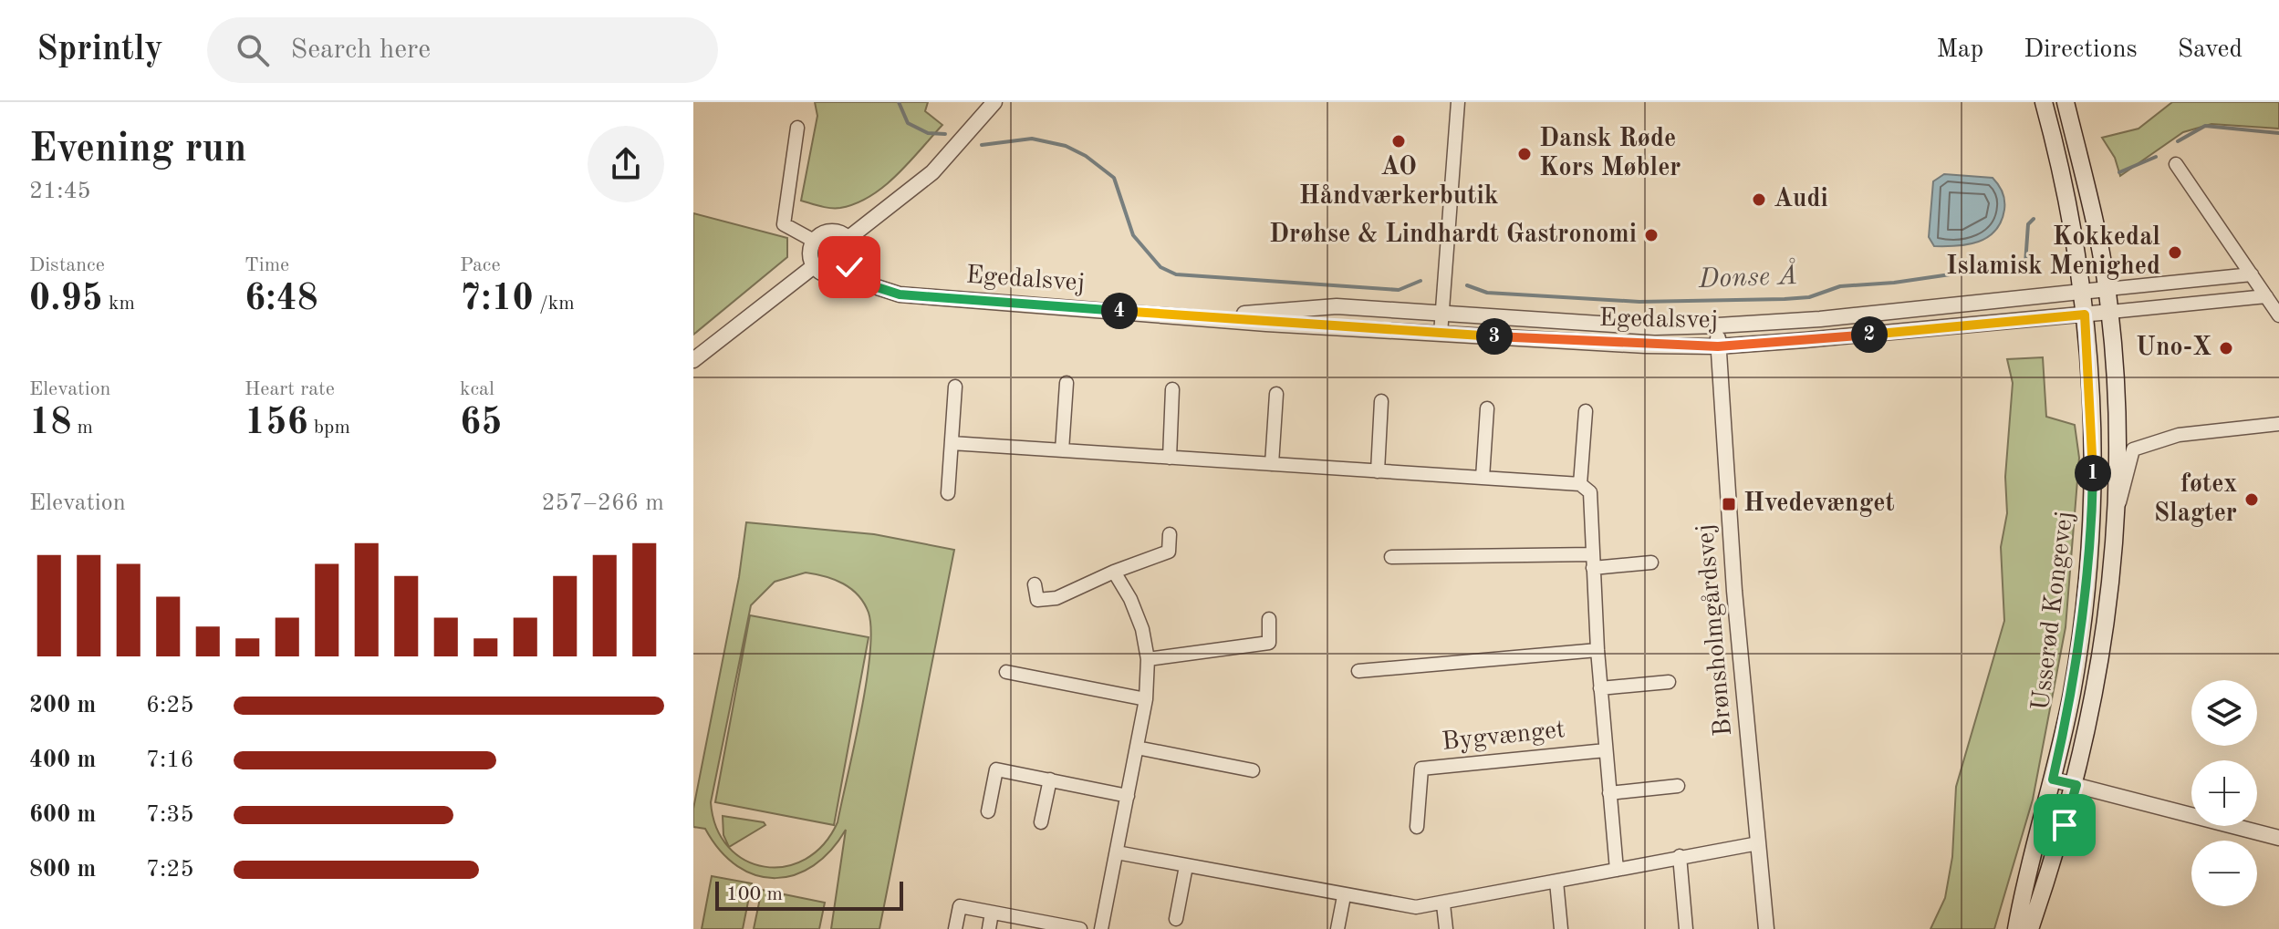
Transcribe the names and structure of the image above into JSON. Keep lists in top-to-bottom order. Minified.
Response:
{"streets":{"main road":["Usserød Kongevej"],"street":["Egedalsvej","Brønsholmgårdsvej","Bygvænget"]},"crossings":[["Egedalsvej","Usserød Kongevej"],["Egedalsvej","Brønsholmgårdsvej"]],"water":["Donse Å"],"places":{"other":["AO Håndværkerbutik","Dansk Røde Kors Møbler","Audi","Drøhse & Lindhardt Gastronomi","Kokkedal Islamisk Menighed","Uno-X","føtex Slagter"],"transit":["Hvedevænget"]},"scale_bar":"100 m","page":{"header":"Sprintly","search":"Search here","nav":["Map","Directions","Saved"],"heading":["Evening run","21:45"],"stats":[["Distance","0.95 km"],["Time","6:48"],["Pace","7:10 /km"],["Elevation","18 m"],["Heart rate","156 bpm"],["kcal","65"]],"pins":["4","2","3","1"],"chart":["Elevation","257–266 m"],"list":[{"name":"200 m","note":"6:25"},{"name":"400 m","note":"7:16"},{"name":"600 m","note":"7:35"},{"name":"800 m","note":"7:25"}],"map_buttons":["+","−"],"scale":"100 m"}}
